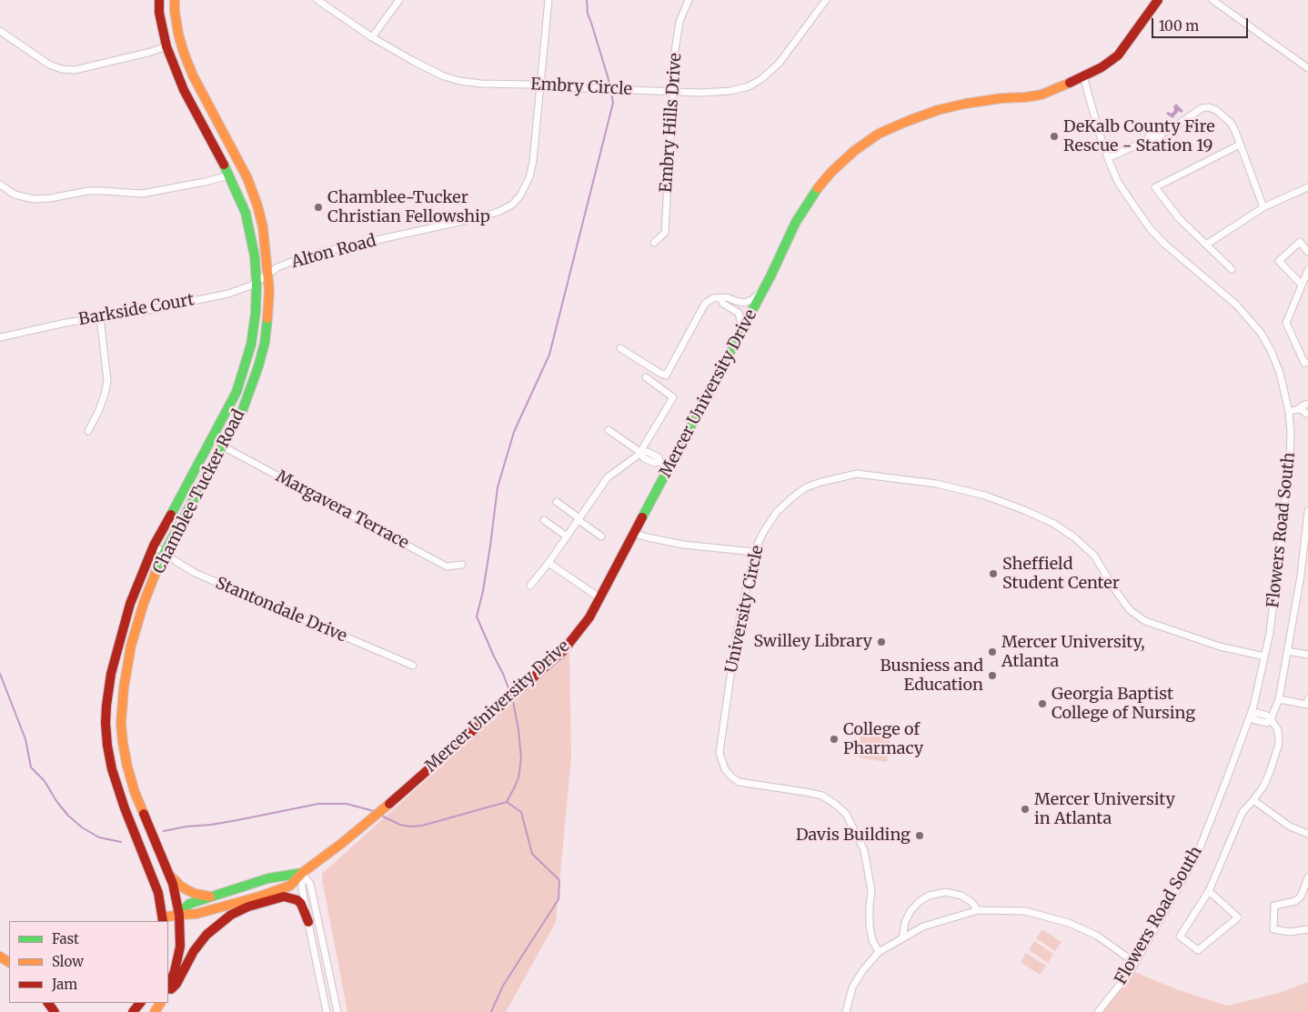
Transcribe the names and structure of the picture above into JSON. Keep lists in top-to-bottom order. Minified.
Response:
{"streets":{"main road":["Mercer University Drive","Chamblee Tucker Road"],"street":["Embry Circle","Embry Hills Drive","Alton Road","Barkside Court","Margavera Terrace","Flowers Road South","University Circle","Stantondale Drive"]},"crossings":[["Embry Circle","Embry Hills Drive"],["Embry Circle","Alton Road"],["Alton Road","Barkside Court"],["Alton Road","Chamblee Tucker Road"],["Barkside Court","Chamblee Tucker Road"],["Mercer University Drive","Chamblee Tucker Road"],["Mercer University Drive","Flowers Road South"],["Chamblee Tucker Road","Margavera Terrace"],["Chamblee Tucker Road","Stantondale Drive"],["Flowers Road South","University Circle"]],"places":["DeKalb County Fire Rescue - Station 19","Chamblee-Tucker Christian Fellowship","Sheffield Student Center","Swilley Library","Mercer University, Atlanta","Busniess and Education","Georgia Baptist College of Nursing","College of Pharmacy","Mercer University in Atlanta","Davis Building"],"legend":["Fast","Slow","Jam"],"scale_bar":"100 m"}
